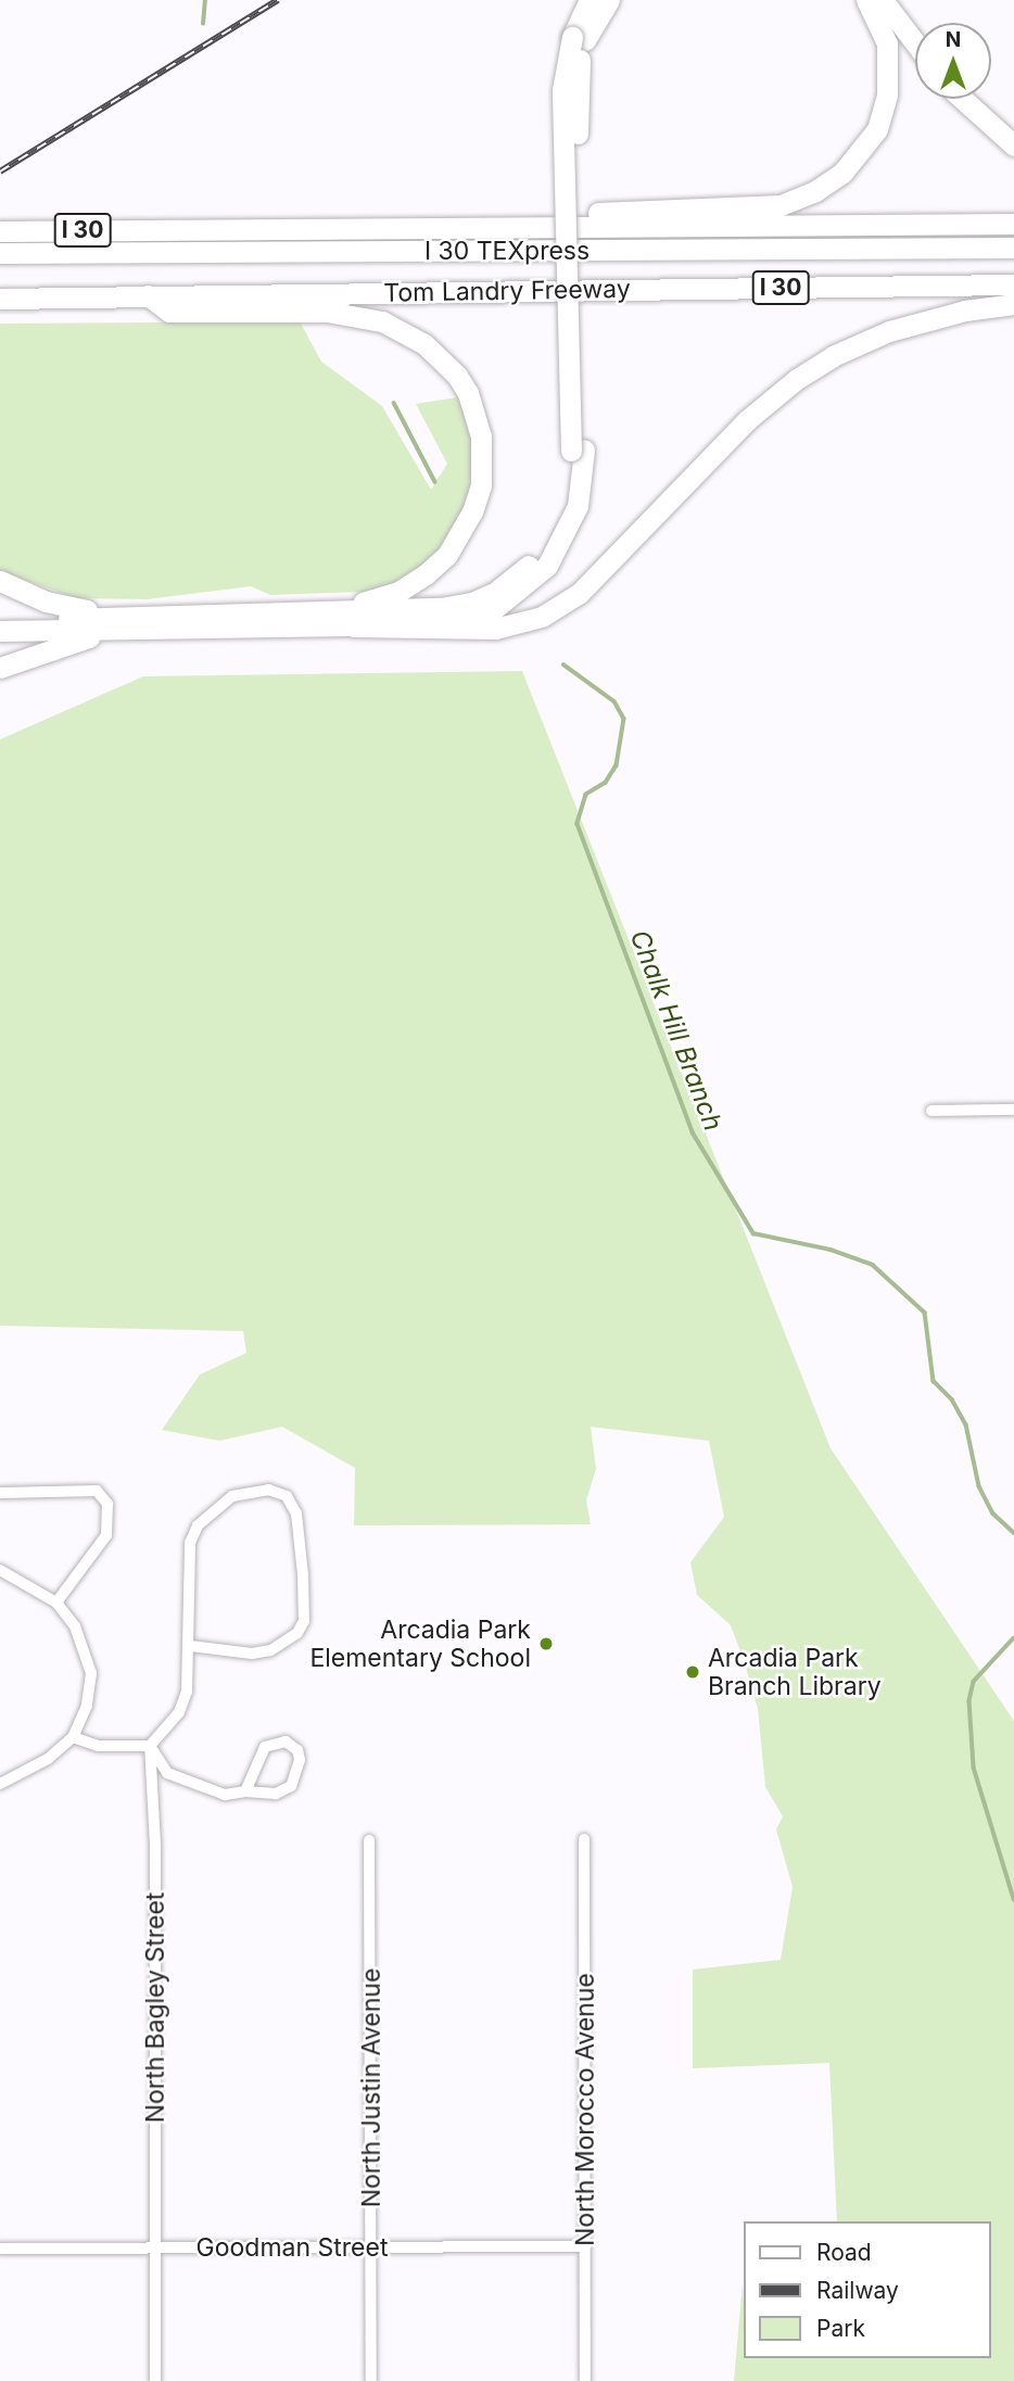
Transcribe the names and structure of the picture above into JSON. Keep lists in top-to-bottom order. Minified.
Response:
{"streets":{"highway":["I 30","I 30 TEXpress","Tom Landry Freeway"],"street":["North Bagley Street","North Justin Avenue","North Morocco Avenue","Goodman Street"]},"crossings":[["North Bagley Street","Goodman Street"],["North Justin Avenue","Goodman Street"],["North Morocco Avenue","Goodman Street"]],"water":["Chalk Hill Branch"],"places":["Arcadia Park Elementary School","Arcadia Park Branch Library"],"legend":["Road","Railway","Park"],"north":"top"}
